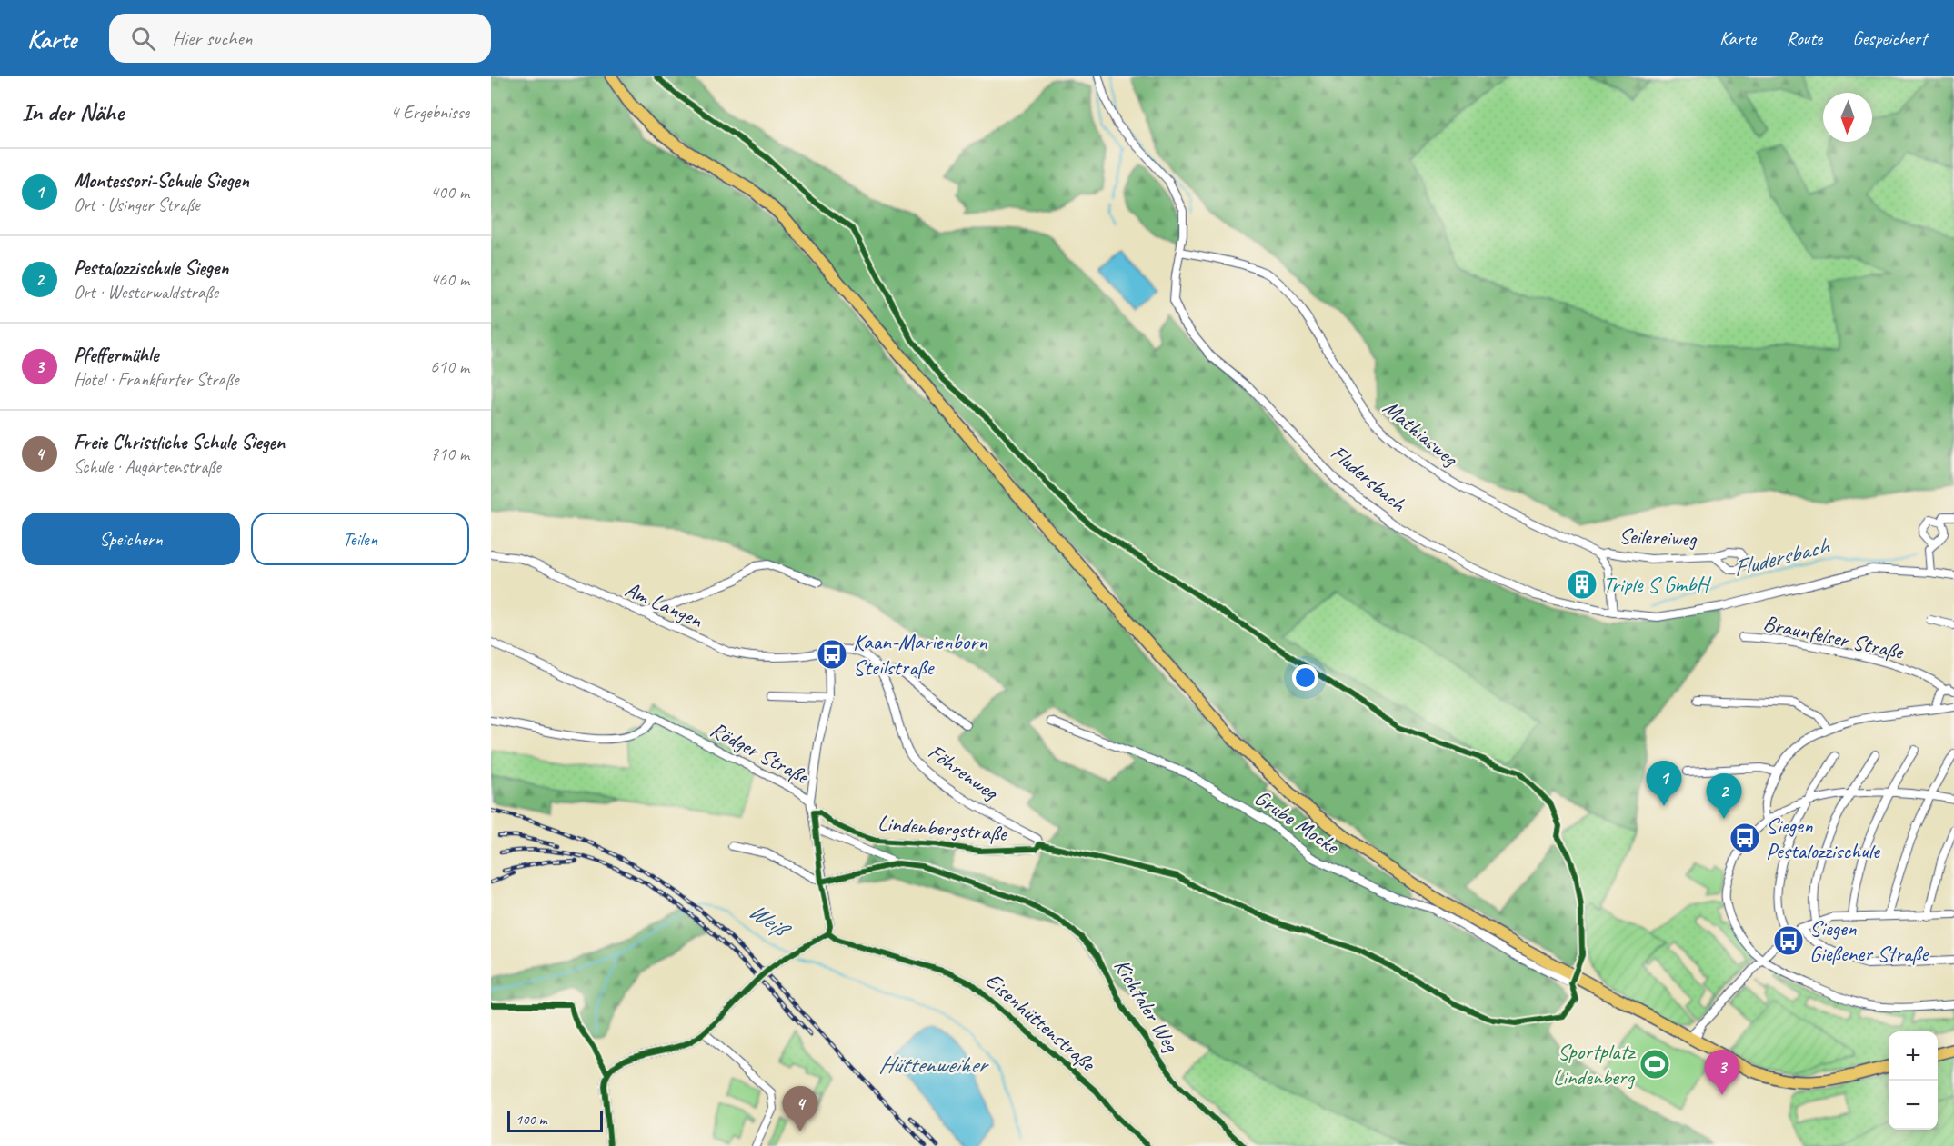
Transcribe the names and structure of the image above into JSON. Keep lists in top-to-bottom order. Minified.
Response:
{"streets":{"street":["Mathiasweg","Fludersbach","Seilereiweg","Am Langen","Braunfelser Straße","Rödger Straße","Föhrenweg","Grube Mocke","Lindenbergstraße","Kichtaler Weg","Eisenhüttenstraße"]},"crossings":[["Mathiasweg","Fludersbach"],["Mathiasweg","Seilereiweg"],["Rödger Straße","Lindenbergstraße"],["Rödger Straße","Kichtaler Weg"],["Rödger Straße","Eisenhüttenstraße"],["Föhrenweg","Lindenbergstraße"]],"water":["Fludersbach","Weiß","Hüttenweiher"],"places":{"building":["Triple S GmbH"],"bus stop":["Kaan-Marienborn Steilstraße","Siegen Pestalozzischule","Siegen Gießener Straße"],"sports":["Sportplatz Lindenberg"]},"scale_bar":"100 m","north":"bottom","page":{"header":"Karte","search":"Hier suchen","nav":["Karte","Route","Gespeichert"],"heading":["In der Nähe","4 Ergebnisse"],"list":[{"mark":"1","name":"Montessori-Schule Siegen","note":"Ort · Usinger Straße","value":"400 m"},{"mark":"2","name":"Pestalozzischule Siegen","note":"Ort · Westerwaldstraße","value":"460 m"},{"mark":"3","name":"Pfeffermühle","note":"Hotel · Frankfurter Straße","value":"610 m"},{"mark":"4","name":"Freie Christliche Schule Siegen","note":"Schule · Augärtenstraße","value":"710 m"}],"buttons":["Speichern","Teilen"],"pins":["1","2","3","4"],"map_buttons":["+","−"],"scale":"100 m"}}
